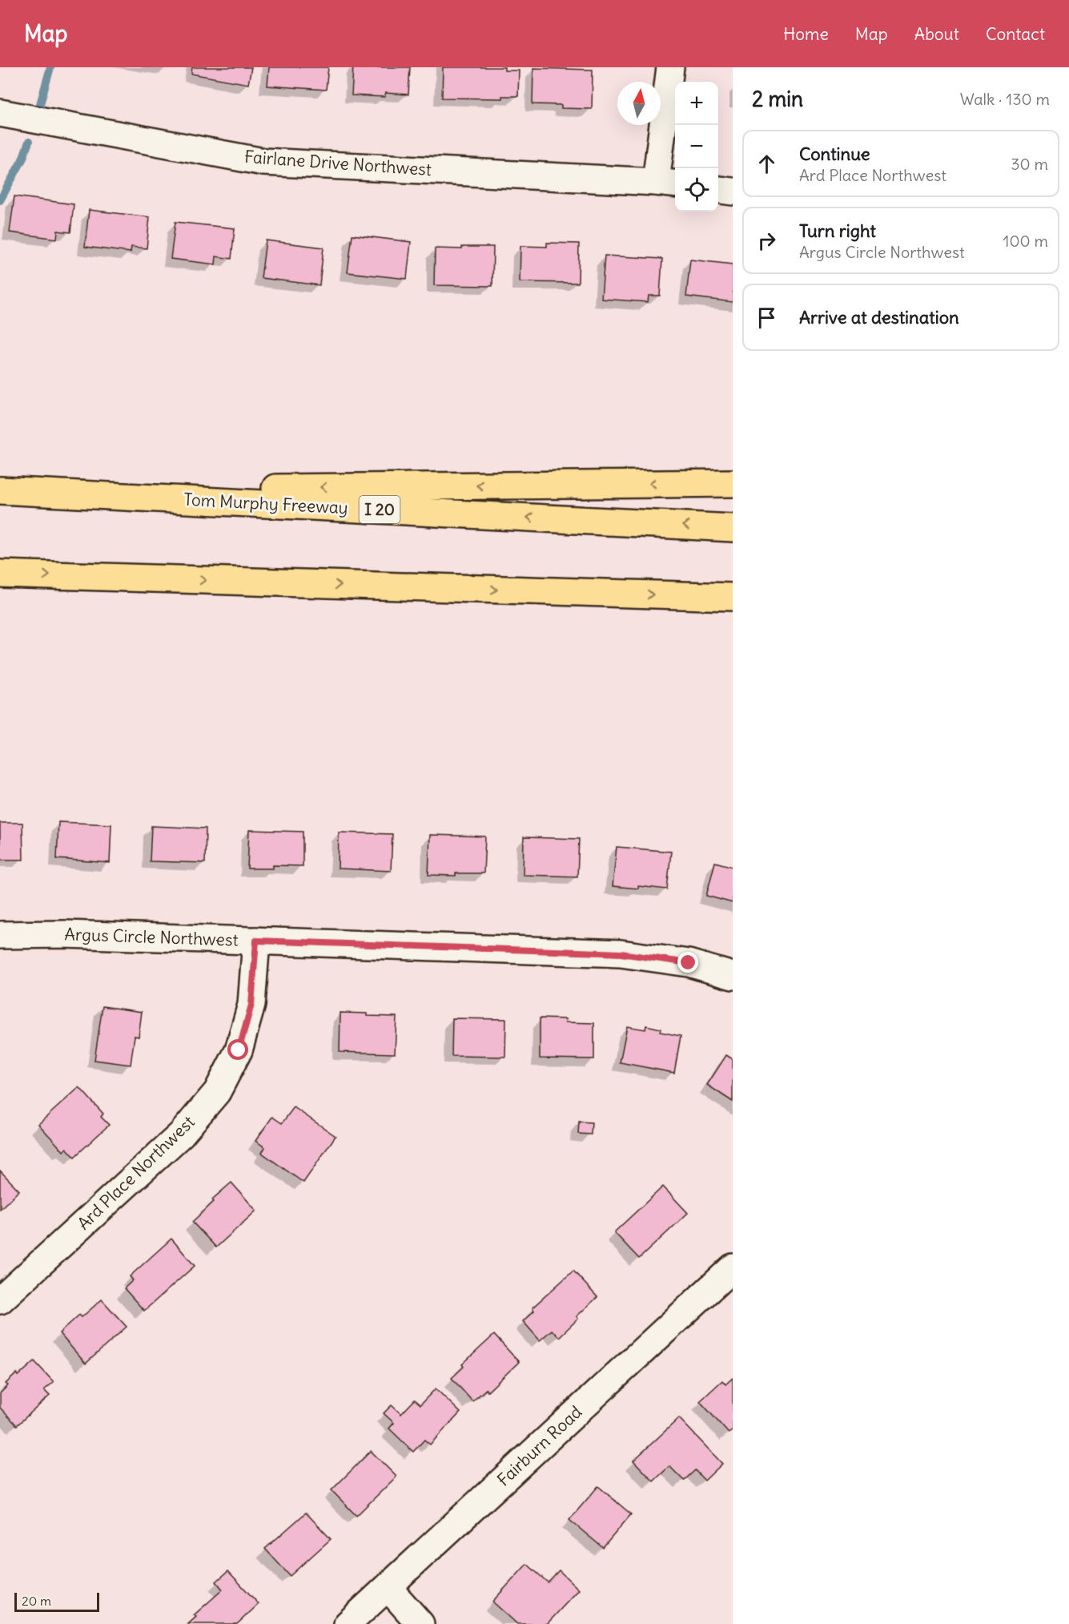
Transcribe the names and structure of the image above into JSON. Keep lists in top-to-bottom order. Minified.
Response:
{"streets":{"highway":["Tom Murphy Freeway","I 20"],"street":["Fairlane Drive Northwest","Argus Circle Northwest","Ard Place Northwest","Fairburn Road"]},"crossings":[["Argus Circle Northwest","Ard Place Northwest"]],"scale_bar":"20 m","north":"top","page":{"header":"Map","nav":["Home","Map","About","Contact"],"heading":["2 min","Walk · 130 m"],"map_buttons":["+","−"],"list":[["Continue","Ard Place Northwest","30 m"],["Turn right","Argus Circle Northwest","100 m"],"Arrive at destination"],"scale":"20 m"}}
